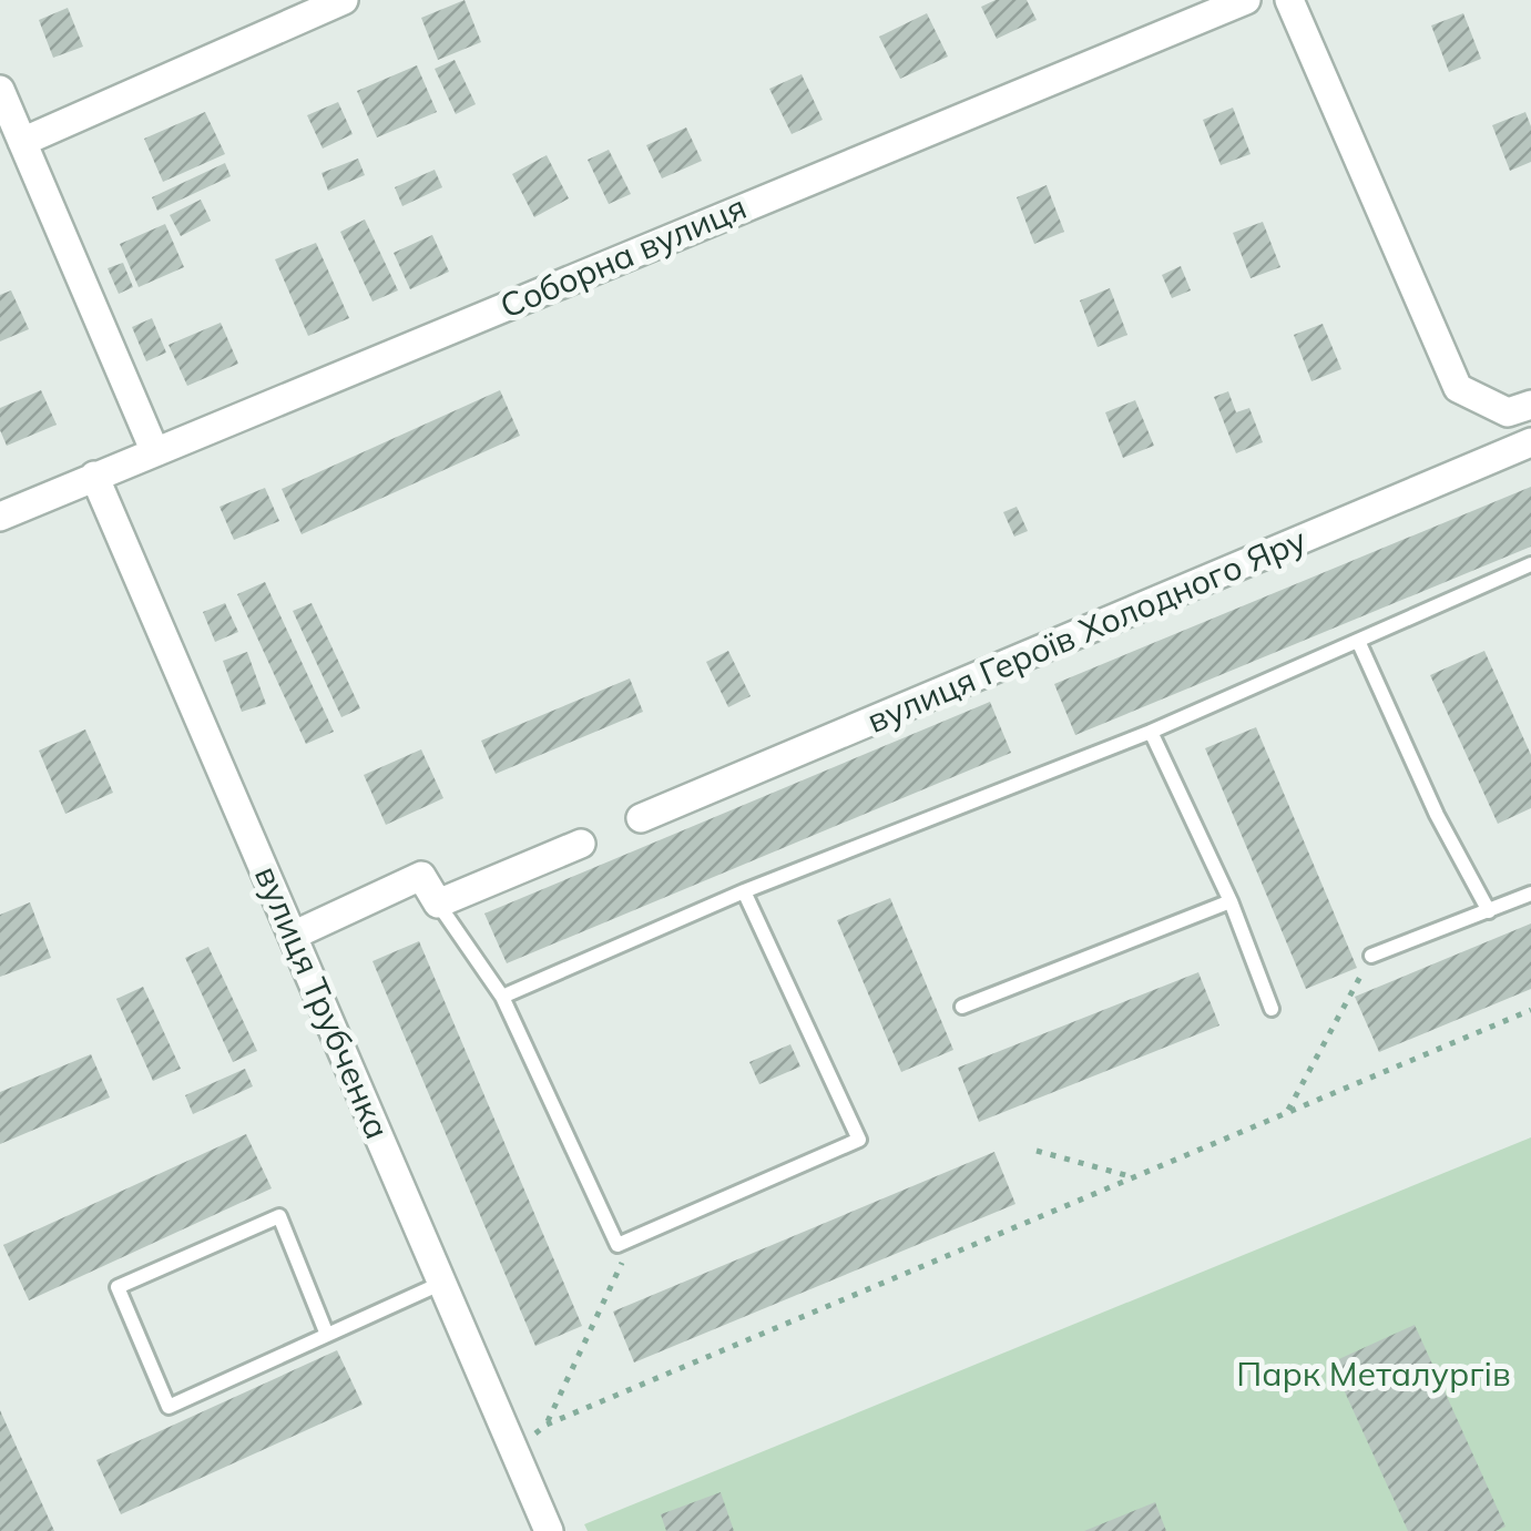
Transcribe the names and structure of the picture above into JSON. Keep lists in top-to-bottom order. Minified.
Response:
{"streets":{"street":["Соборна вулиця","вулиця Героїв Холодного Яру","вулиця Трубченка"]},"crossings":[["Соборна вулиця","вулиця Трубченка"]],"parks":["Парк Металургів"]}
